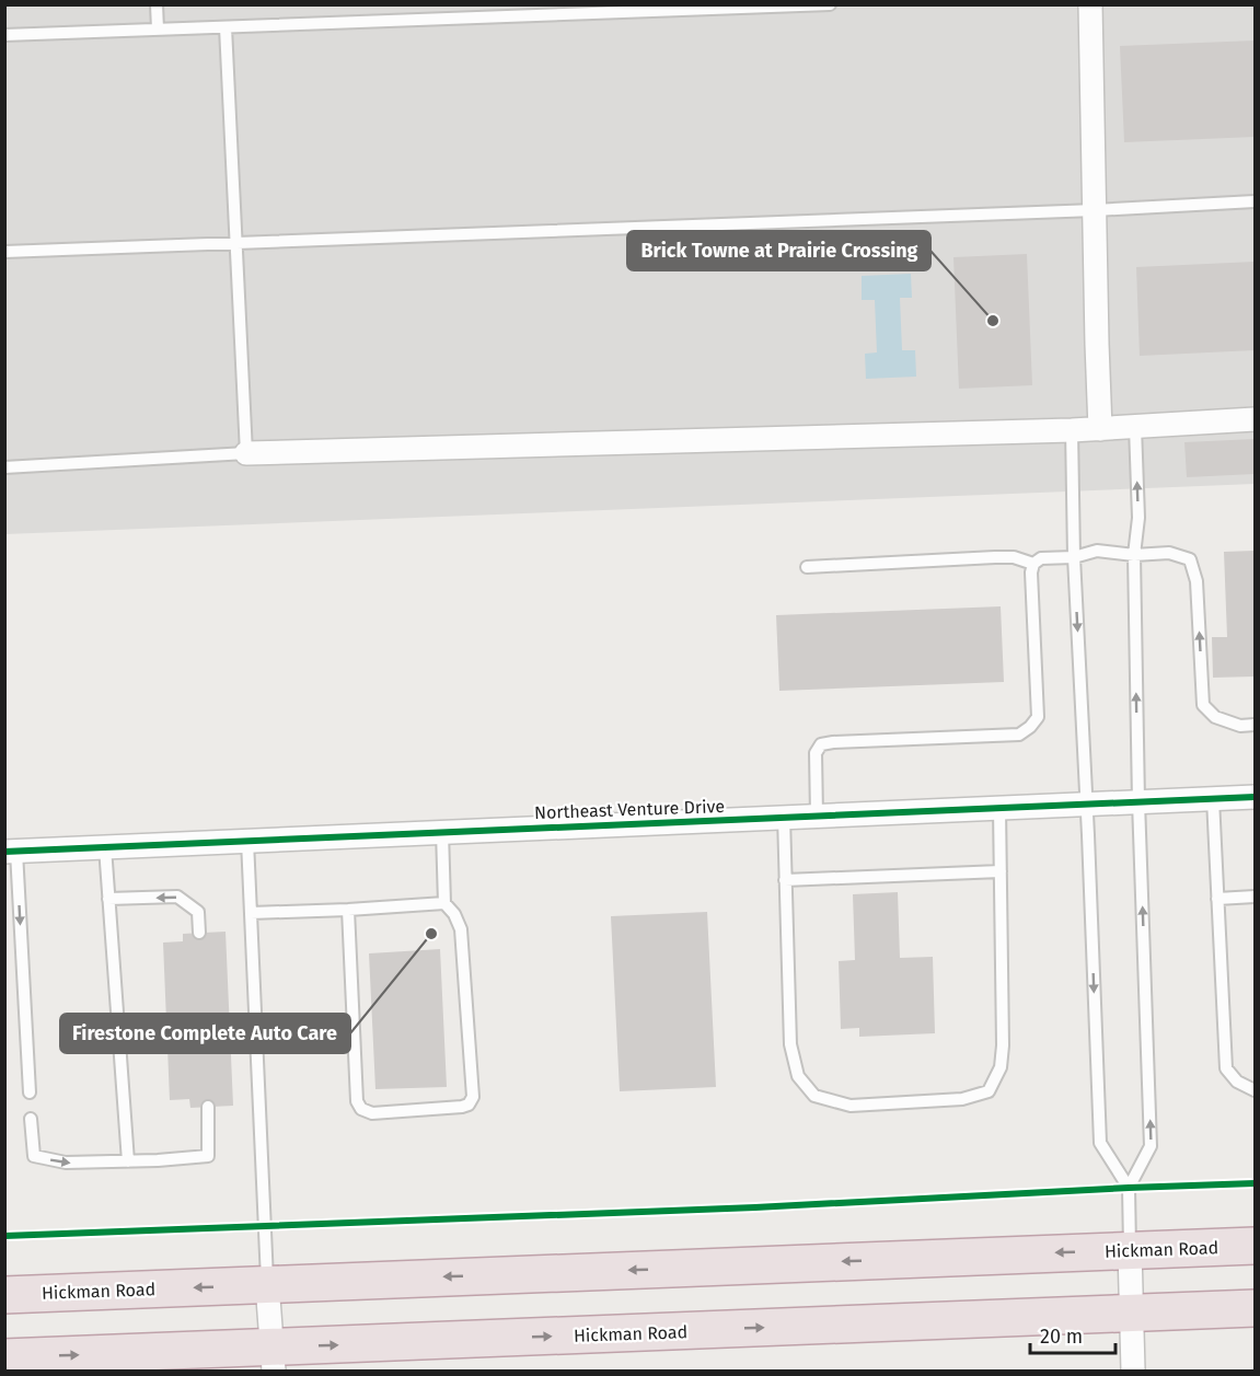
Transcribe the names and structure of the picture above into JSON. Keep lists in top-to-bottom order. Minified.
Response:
{"streets":{"highway":["Hickman Road"],"street":["Northeast Venture Drive"]},"places":["Brick Towne at Prairie Crossing","Firestone Complete Auto Care"],"scale_bar":"20 m"}
